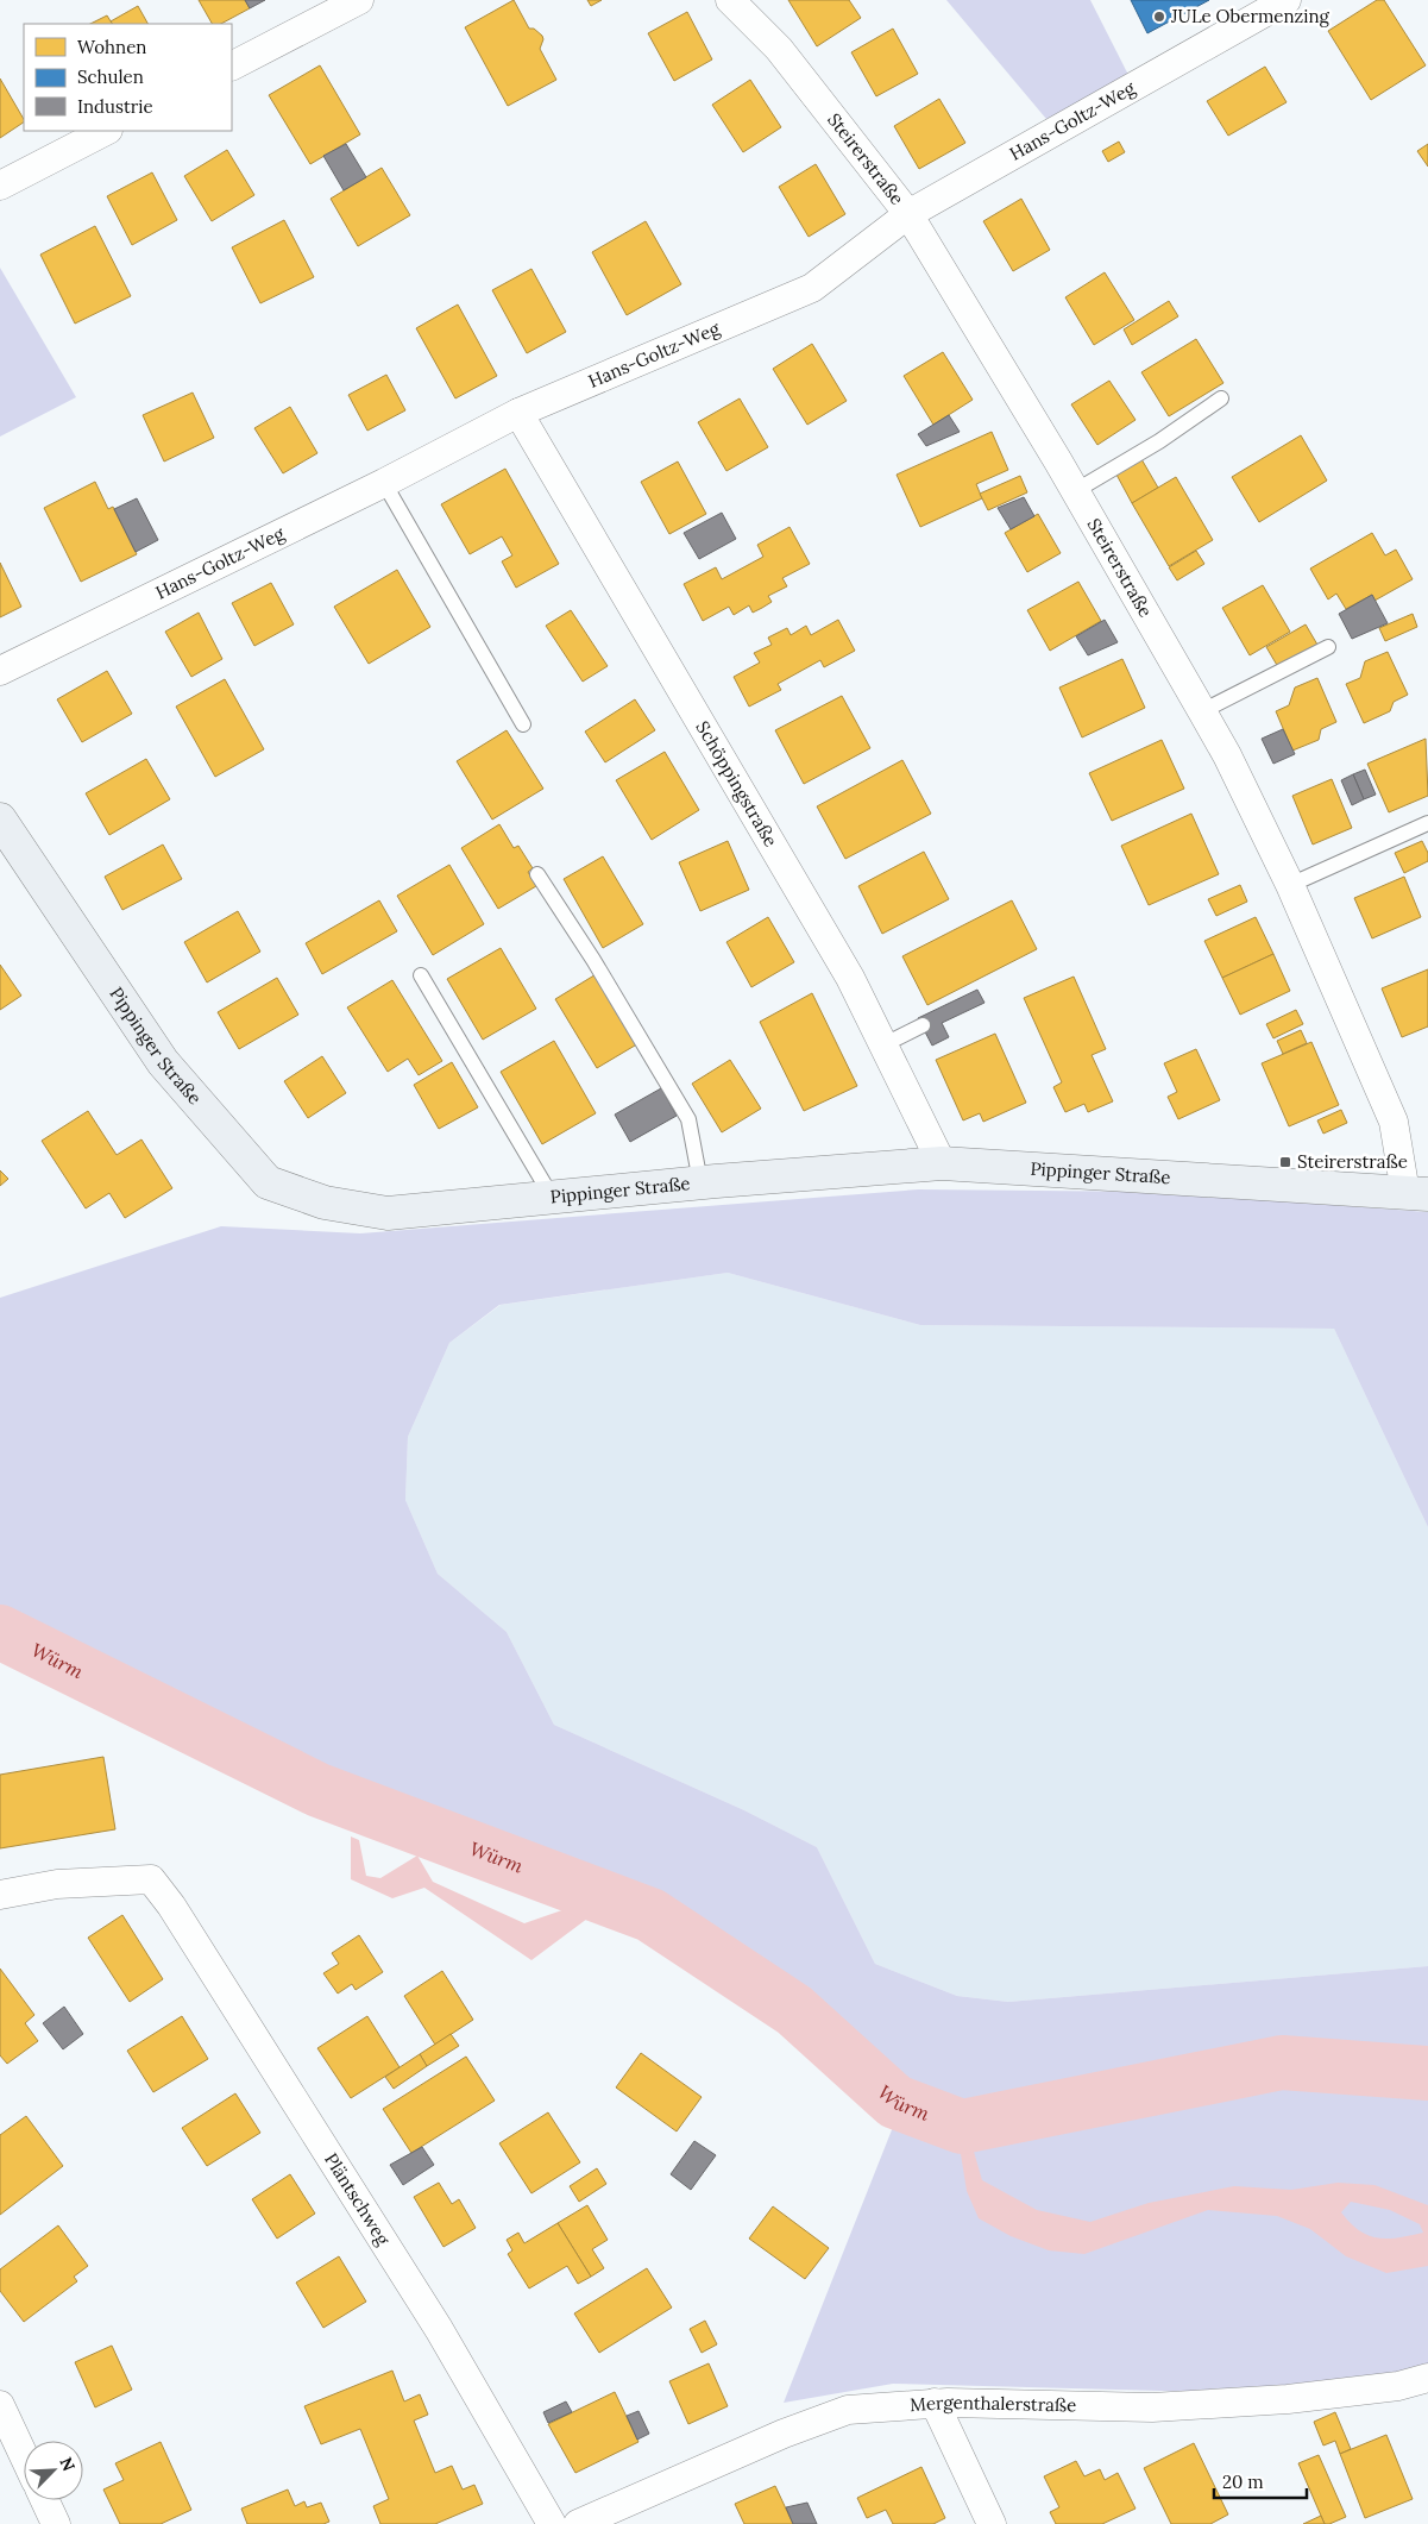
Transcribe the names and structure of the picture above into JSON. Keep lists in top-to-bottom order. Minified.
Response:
{"streets":{"main road":["Pippinger Straße"],"street":["Hans-Goltz-Weg","Steirerstraße","Schöppingstraße","Pläntschweg","Mergenthalerstraße"]},"crossings":[["Hans-Goltz-Weg","Steirerstraße"],["Hans-Goltz-Weg","Schöppingstraße"],["Steirerstraße","Pippinger Straße"],["Schöppingstraße","Pippinger Straße"]],"water":["Würm"],"places":{"other":["JULe Obermenzing"],"transit":["Steirerstraße"]},"legend":["Wohnen","Schulen","Industrie"],"scale_bar":"20 m","north":"top right"}
